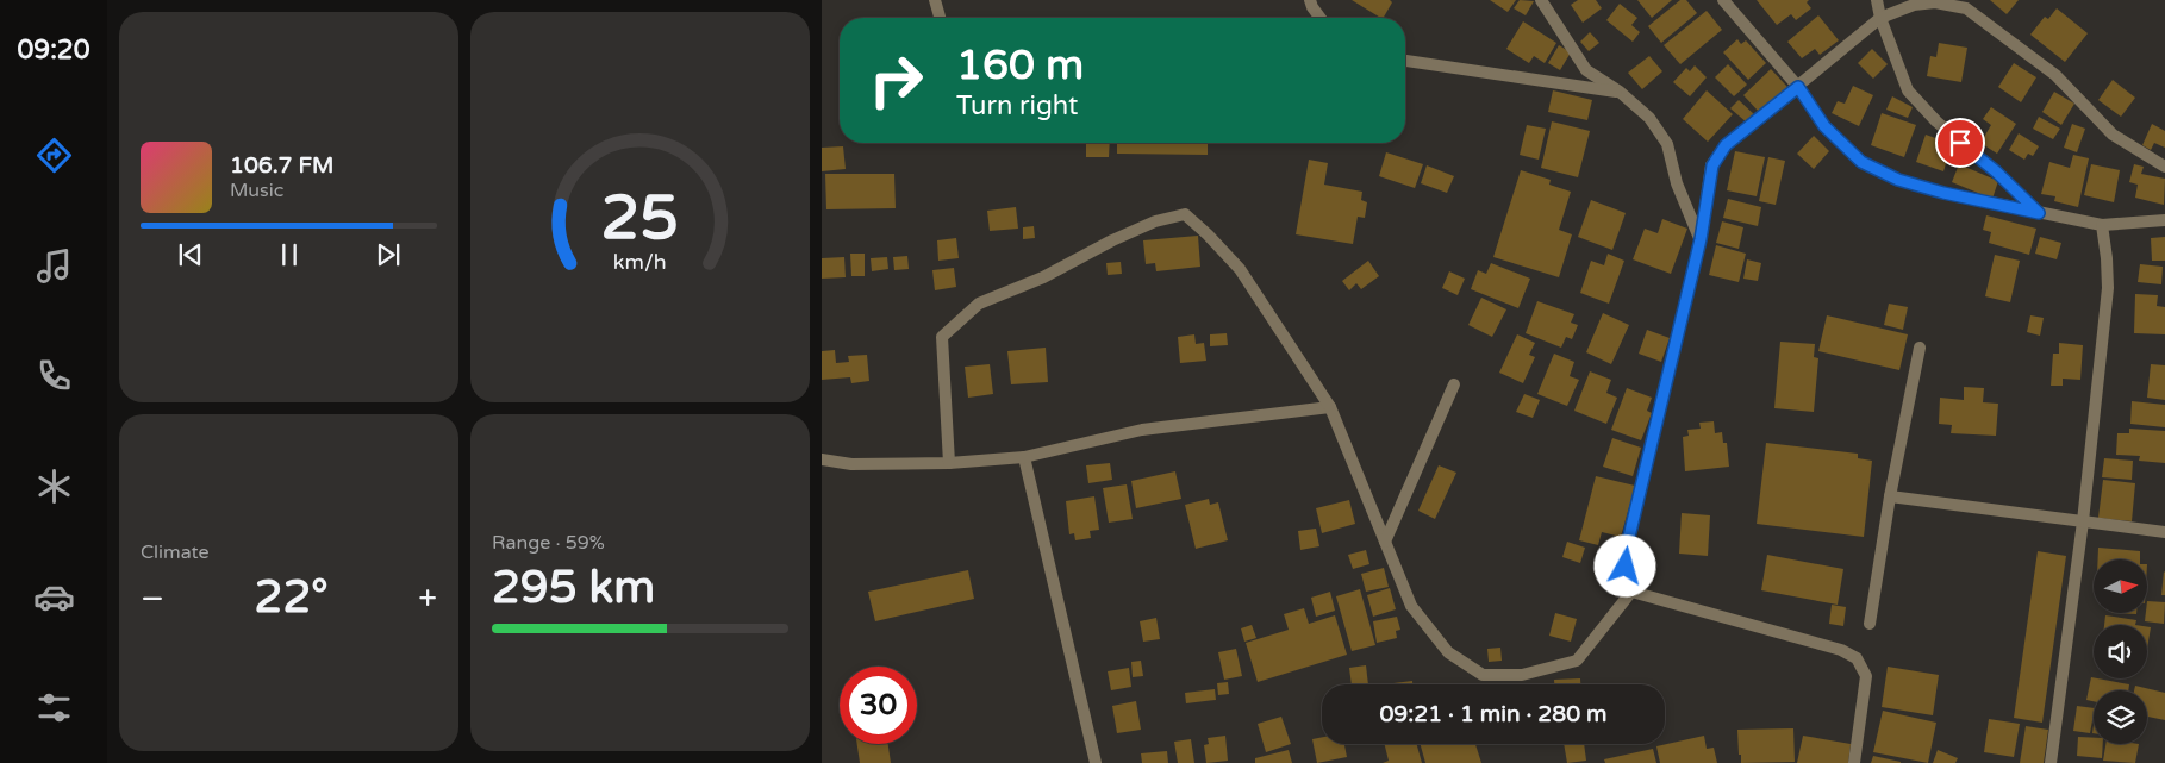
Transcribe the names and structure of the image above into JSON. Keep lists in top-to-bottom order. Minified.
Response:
{"north":"right","page":{"tabs":"09:20","turn":["160 m","Turn right"],"song":["106.7 FM","Music"],"tile":["Climate",["Range · 59%","295 km"]],"heat":["−","22°","+"],"limit":"30","trip":"09:21 · 1 min · 280 m","gauge":["25","km/h"]}}
